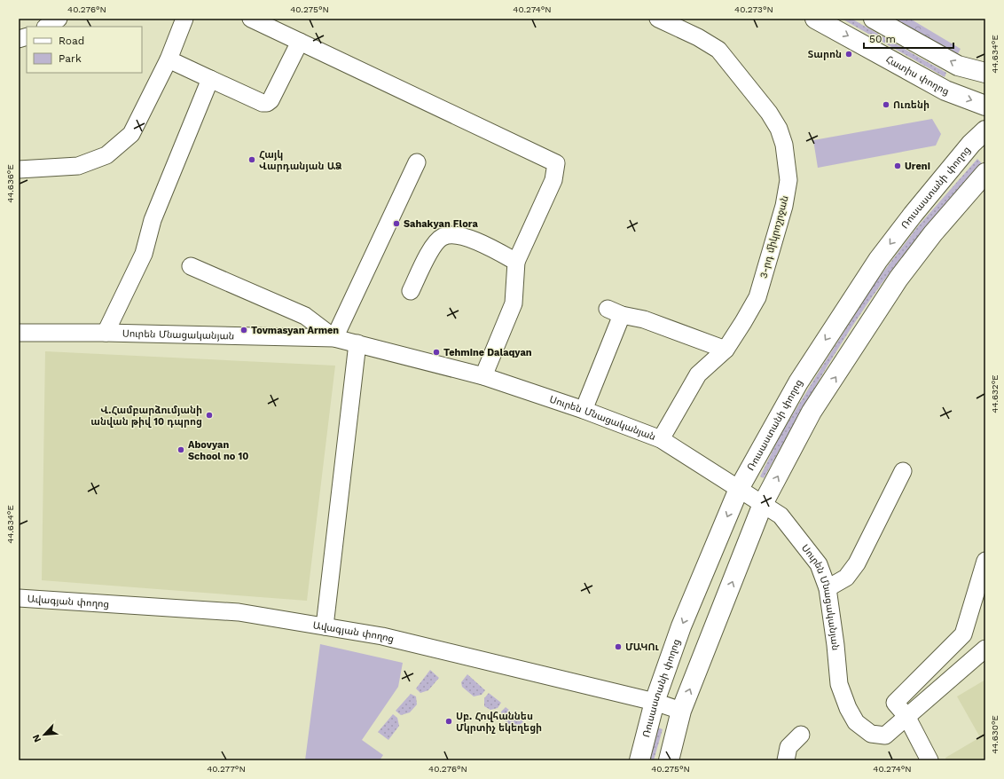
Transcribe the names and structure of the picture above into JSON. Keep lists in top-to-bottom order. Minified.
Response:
{"streets":{"main road":["Հատիս փողոց","Ռուսաստանի փողոց"],"street":["3-րդ միկրոշրջան","Սուրեն Մնացականյան","Ավագյան փողոց"]},"crossings":[["Ռուսաստանի փողոց","Սուրեն Մնացականյան"],["Ռուսաստանի փողոց","Ավագյան փողոց"],["3-րդ միկրոշրջան","Սուրեն Մնացականյան"]],"places":["Տարոն","Ուռենի","Հայկ Վարդանյան ԱՁ","Ureni","Sahakyan Flora","Tovmasyan Armen","Tehmine Dalaqyan","Վ.Համբարձումյանի անվան թիվ 10 դպրոց","Abovyan School no 10","ՄԱԿՈւ","Սբ. Հովհաննես Մկրտիչ եկեղեցի"],"legend":["Road","Park"],"scale_bar":"50 m","north":"bottom left","coordinates":["40.276°N","40.275°N","40.274°N","40.273°N","44.634°E","44.636°E","44.632°E","44.630°E","40.277°N"]}
